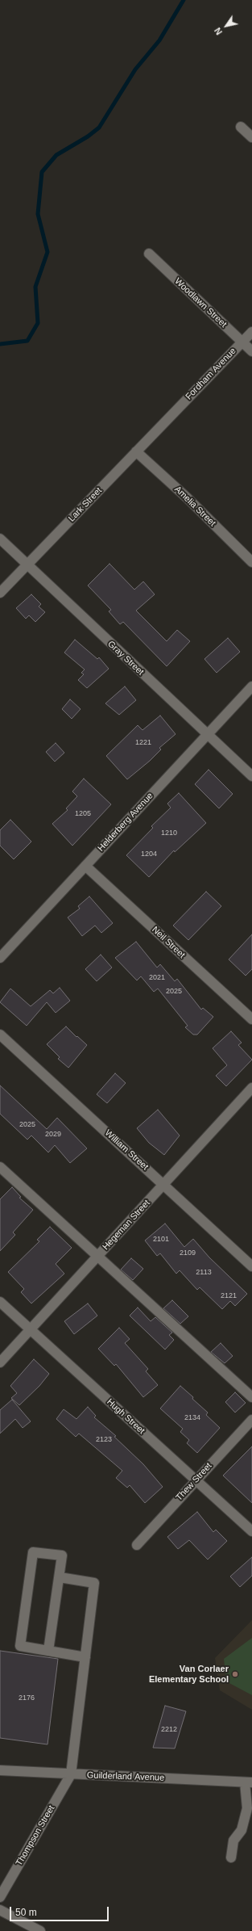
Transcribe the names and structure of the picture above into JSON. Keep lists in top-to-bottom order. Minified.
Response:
{"streets":{"street":["Woodlawn Street","Fordham Avenue","Lark Street","Amelia Street","Gray Street","Helderberg Avenue","Neil Street","William Street","Hegeman Street","Hugh Street","Thew Street","Guilderland Avenue","Thompson Street"]},"crossings":[["Woodlawn Street","Fordham Avenue"],["Fordham Avenue","Lark Street"],["Lark Street","Amelia Street"],["Lark Street","Gray Street"],["Gray Street","Helderberg Avenue"],["Helderberg Avenue","Neil Street"],["William Street","Hegeman Street"],["Hegeman Street","Hugh Street"],["Hugh Street","Thew Street"],["Guilderland Avenue","Thompson Street"]],"places":["Van Corlaer Elementary School"],"house_numbers":["1221","1205","1210","1204","2021","2025","2025","2029","2101","2109","2113","2121","2134","2123","2176","2212"],"scale_bar":"50 m","north":"bottom left"}
